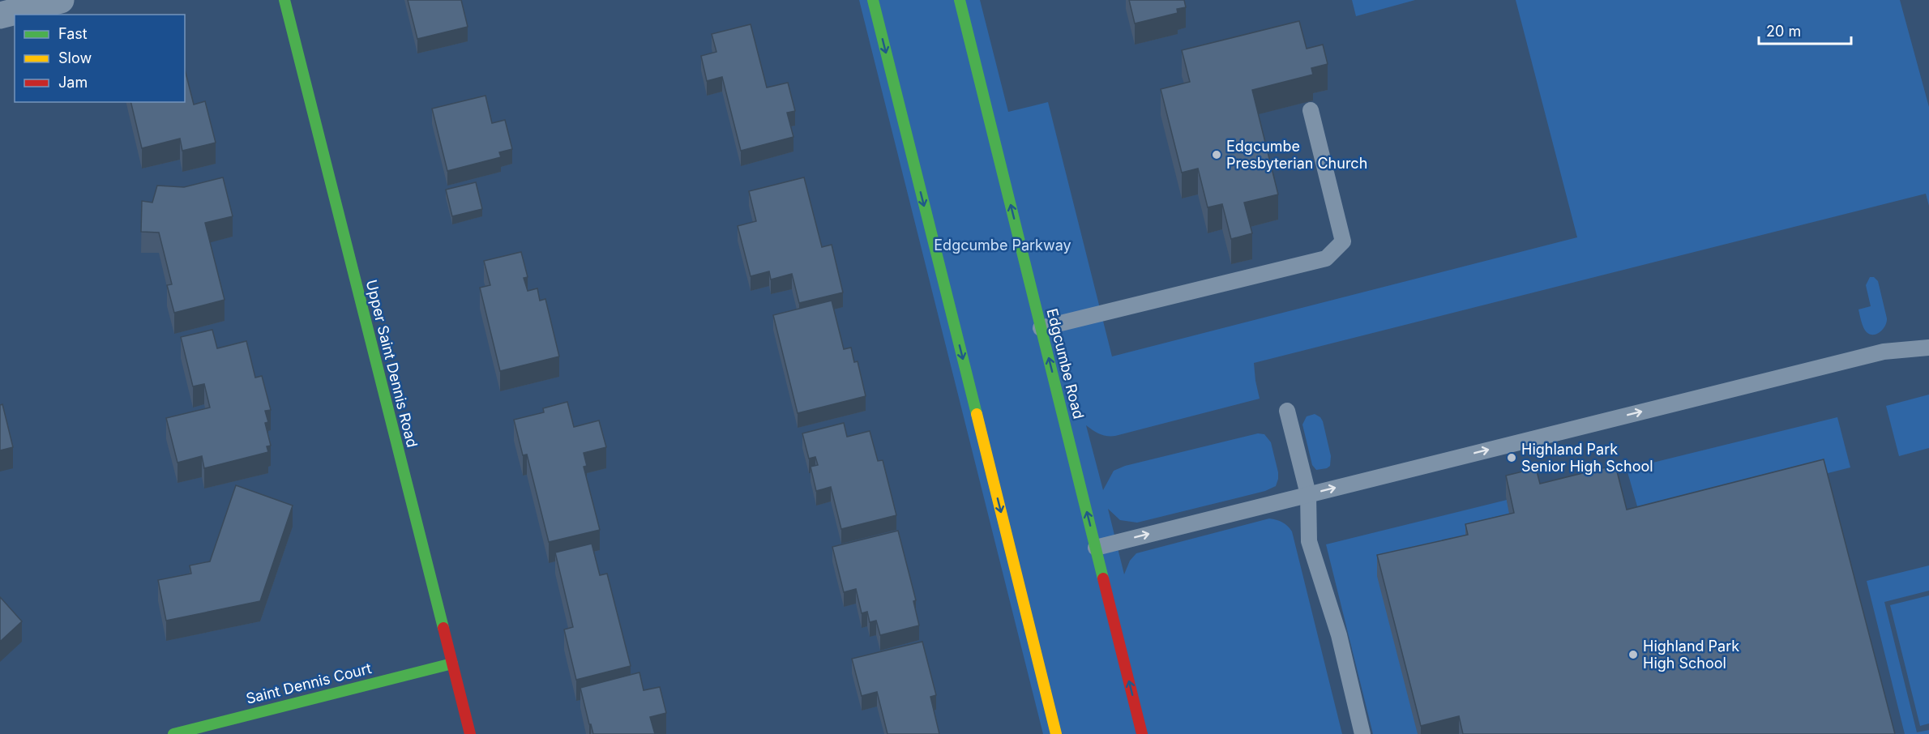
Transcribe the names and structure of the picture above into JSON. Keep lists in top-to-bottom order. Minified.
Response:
{"streets":{"street":["Upper Saint Dennis Road","Edgcumbe Road","Saint Dennis Court"]},"crossings":[["Upper Saint Dennis Road","Saint Dennis Court"]],"parks":["Edgcumbe Parkway"],"places":["Edgcumbe Presbyterian Church","Highland Park Senior High School","Highland Park High School"],"legend":["Fast","Slow","Jam"],"scale_bar":"20 m"}
